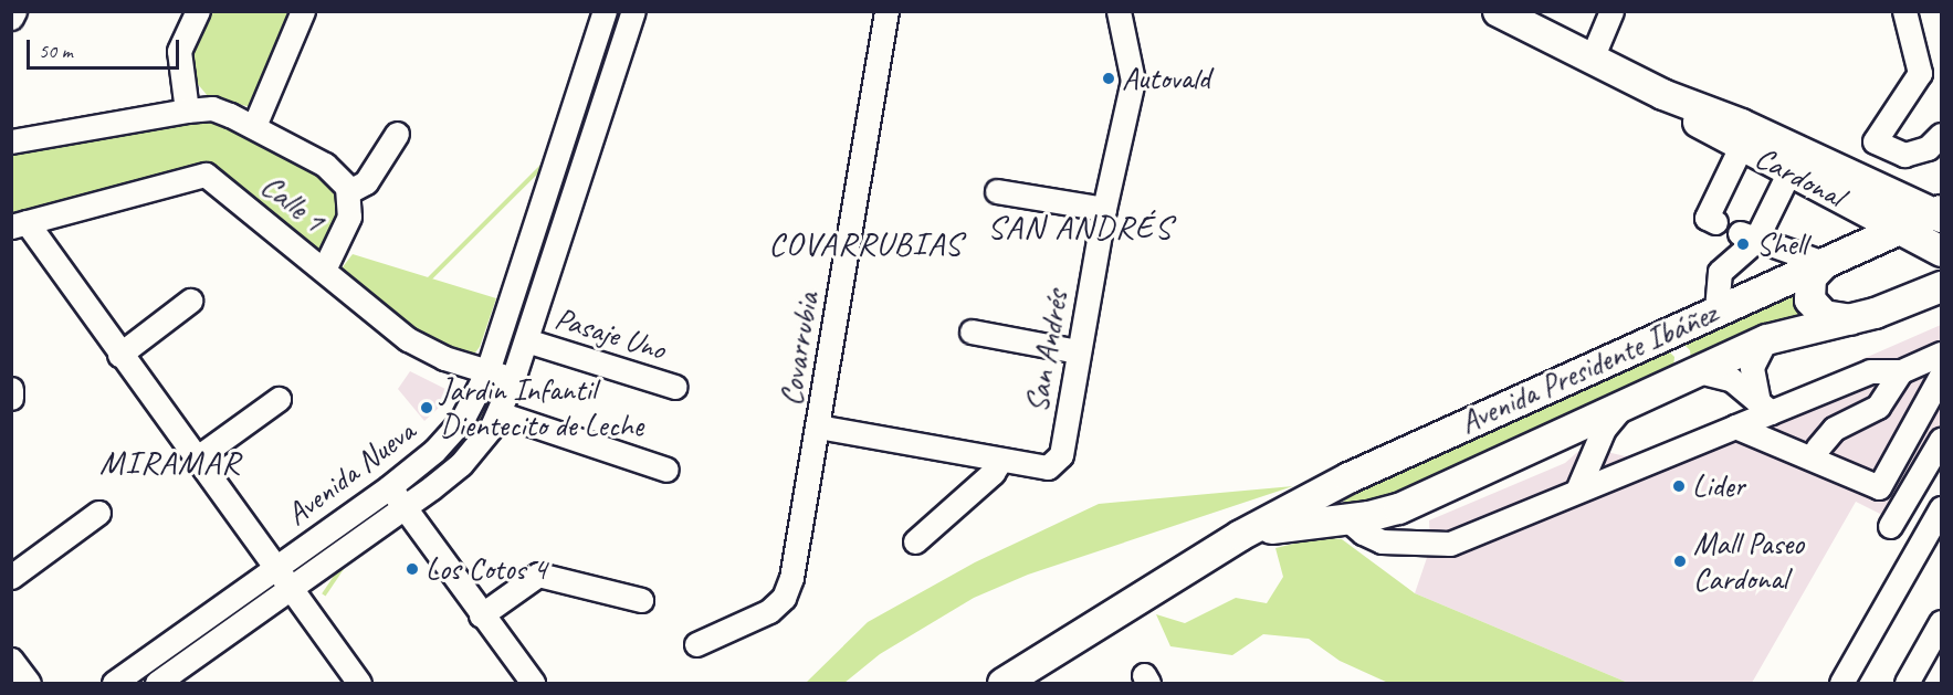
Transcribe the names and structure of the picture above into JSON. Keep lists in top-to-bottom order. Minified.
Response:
{"streets":{"main road":["Cardonal","Avenida Presidente Ibáñez"],"street":["Calle 1","Pasaje Uno","Covarrubia","San Andrés","Avenida Nueva"]},"crossings":[["Cardonal","Avenida Presidente Ibáñez"],["Calle 1","Avenida Nueva"],["Pasaje Uno","Avenida Nueva"],["Covarrubia","San Andrés"]],"districts":["SAN ANDRÉS","COVARRUBIAS","MIRAMAR"],"places":["Autovald","Shell","Jardin Infantil Dientecito de Leche","Lider","Mall Paseo Cardonal","Los Cotos 4"],"scale_bar":"50 m"}
